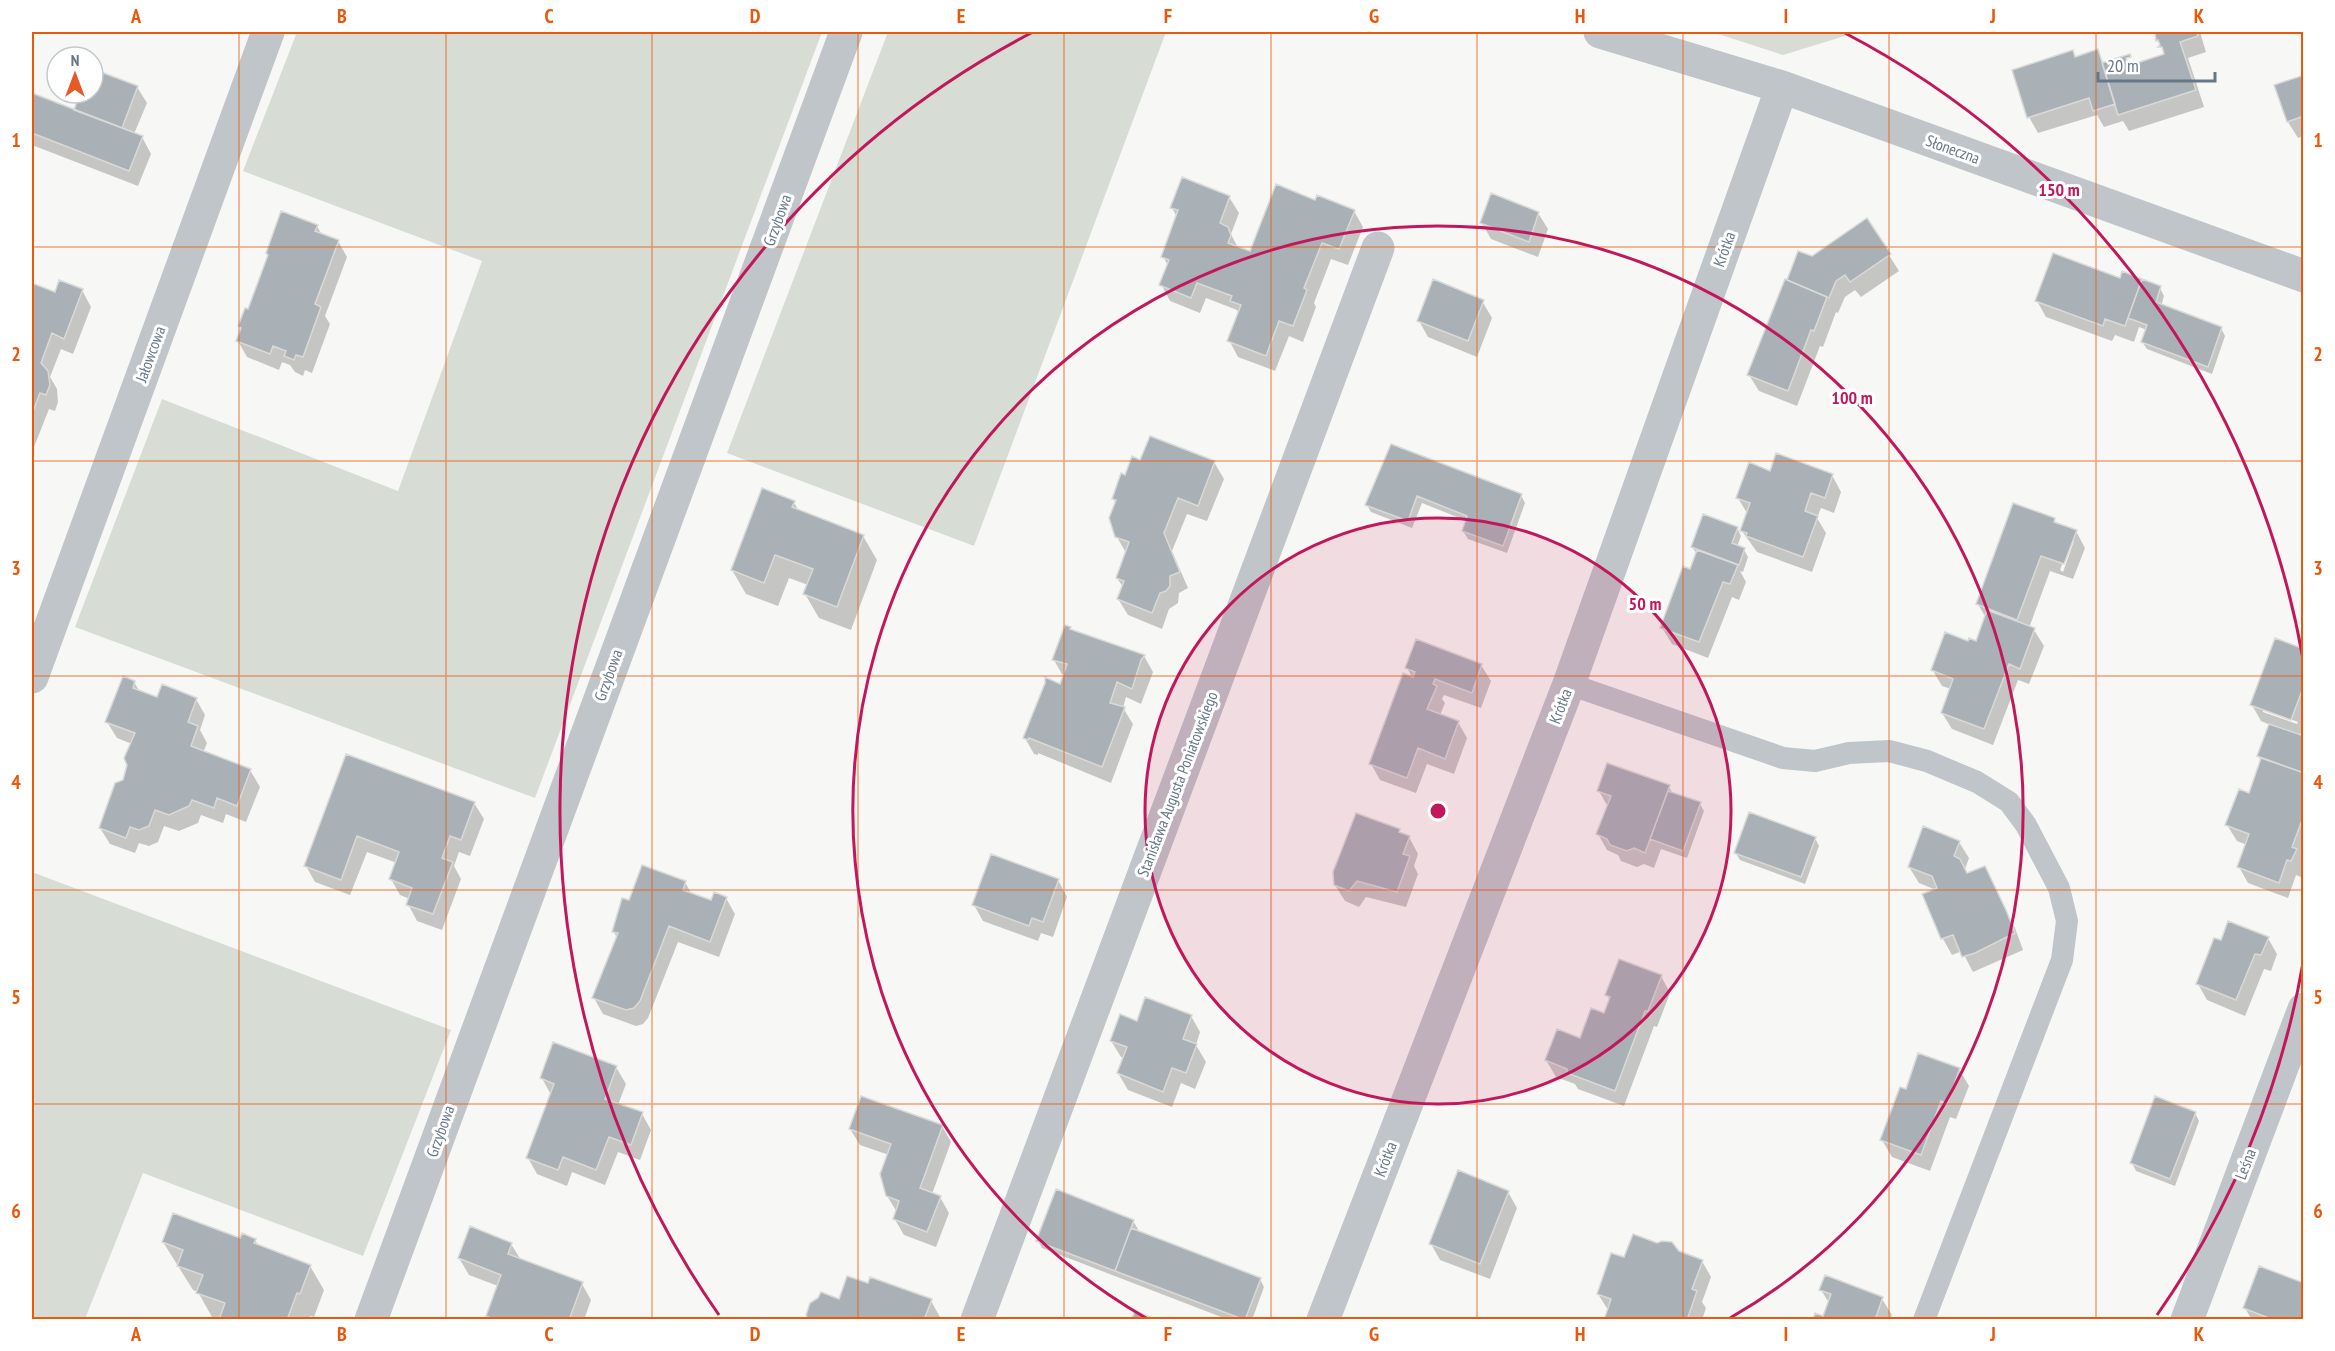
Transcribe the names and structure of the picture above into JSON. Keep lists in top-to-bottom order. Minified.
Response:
{"streets":{"street":["Słoneczna","Grzybowa","Krótka","Jałowcowa","Stanisława Augusta Poniatowskiego","Leśna"]},"crossings":[["Słoneczna","Krótka"]],"scale_bar":"20 m","north":"top","grid":{"columns":["A","B","C","D","E","F","G","H","I","J","K"],"rows":["1","2","3","4","5","6"]},"rings":["150 m","100 m","50 m"]}
